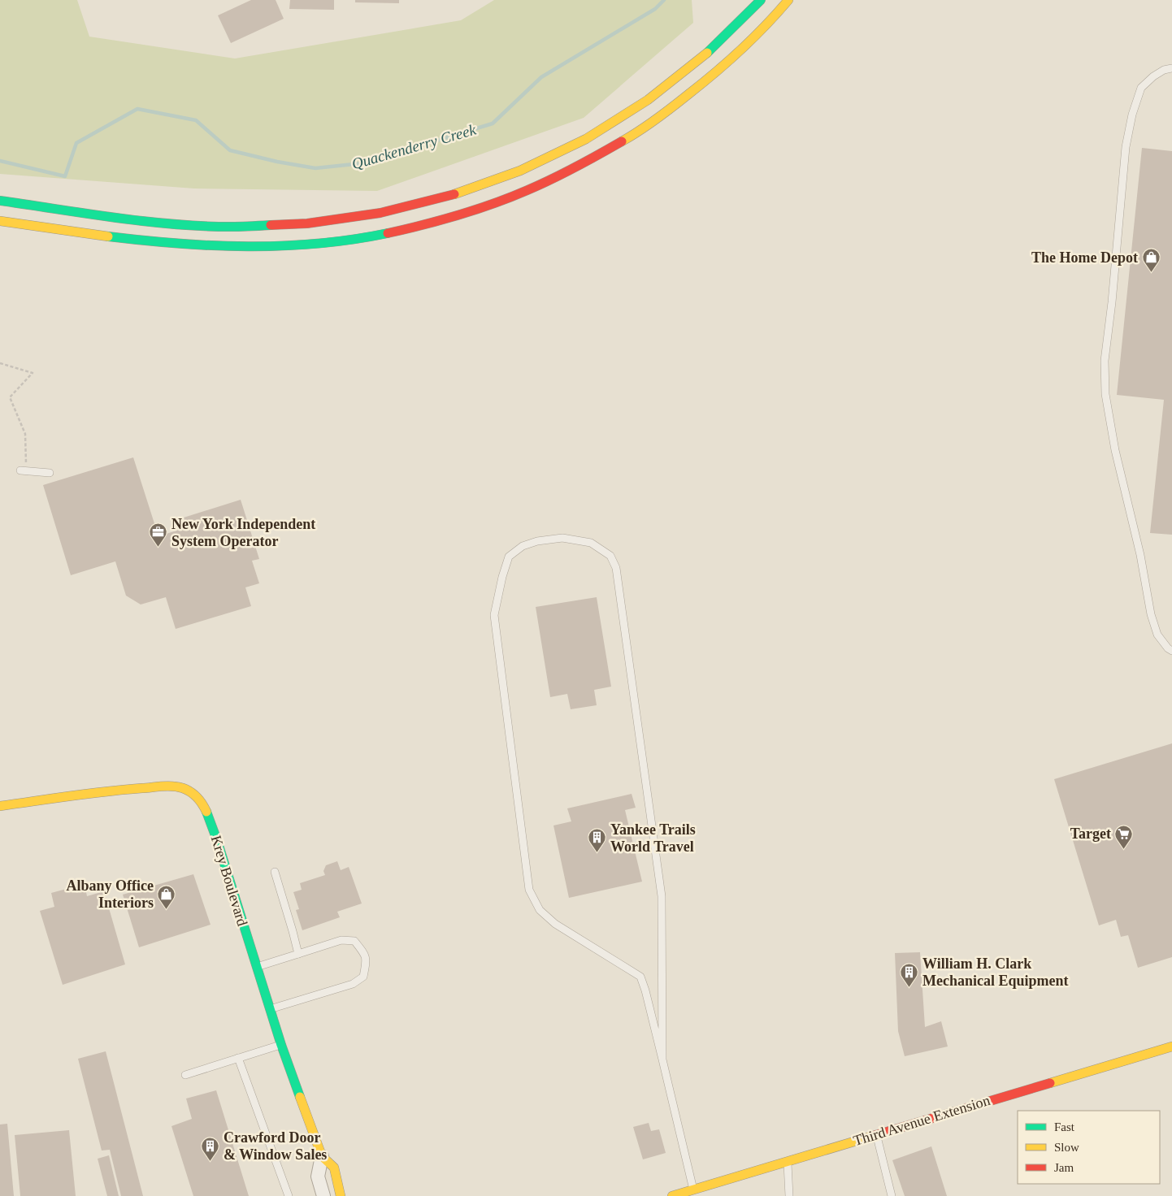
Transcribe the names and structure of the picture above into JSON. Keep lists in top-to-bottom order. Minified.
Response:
{"streets":{"main road":["Krey Boulevard","Third Avenue Extension"]},"water":["Quackenderry Creek"],"places":{"shop":["The Home Depot","Albany Office Interiors"],"office":["New York Independent System Operator"],"supermarket":["Target"],"building":["Yankee Trails World Travel","William H. Clark Mechanical Equipment","Crawford Door & Window Sales"]},"legend":["Fast","Slow","Jam"]}
